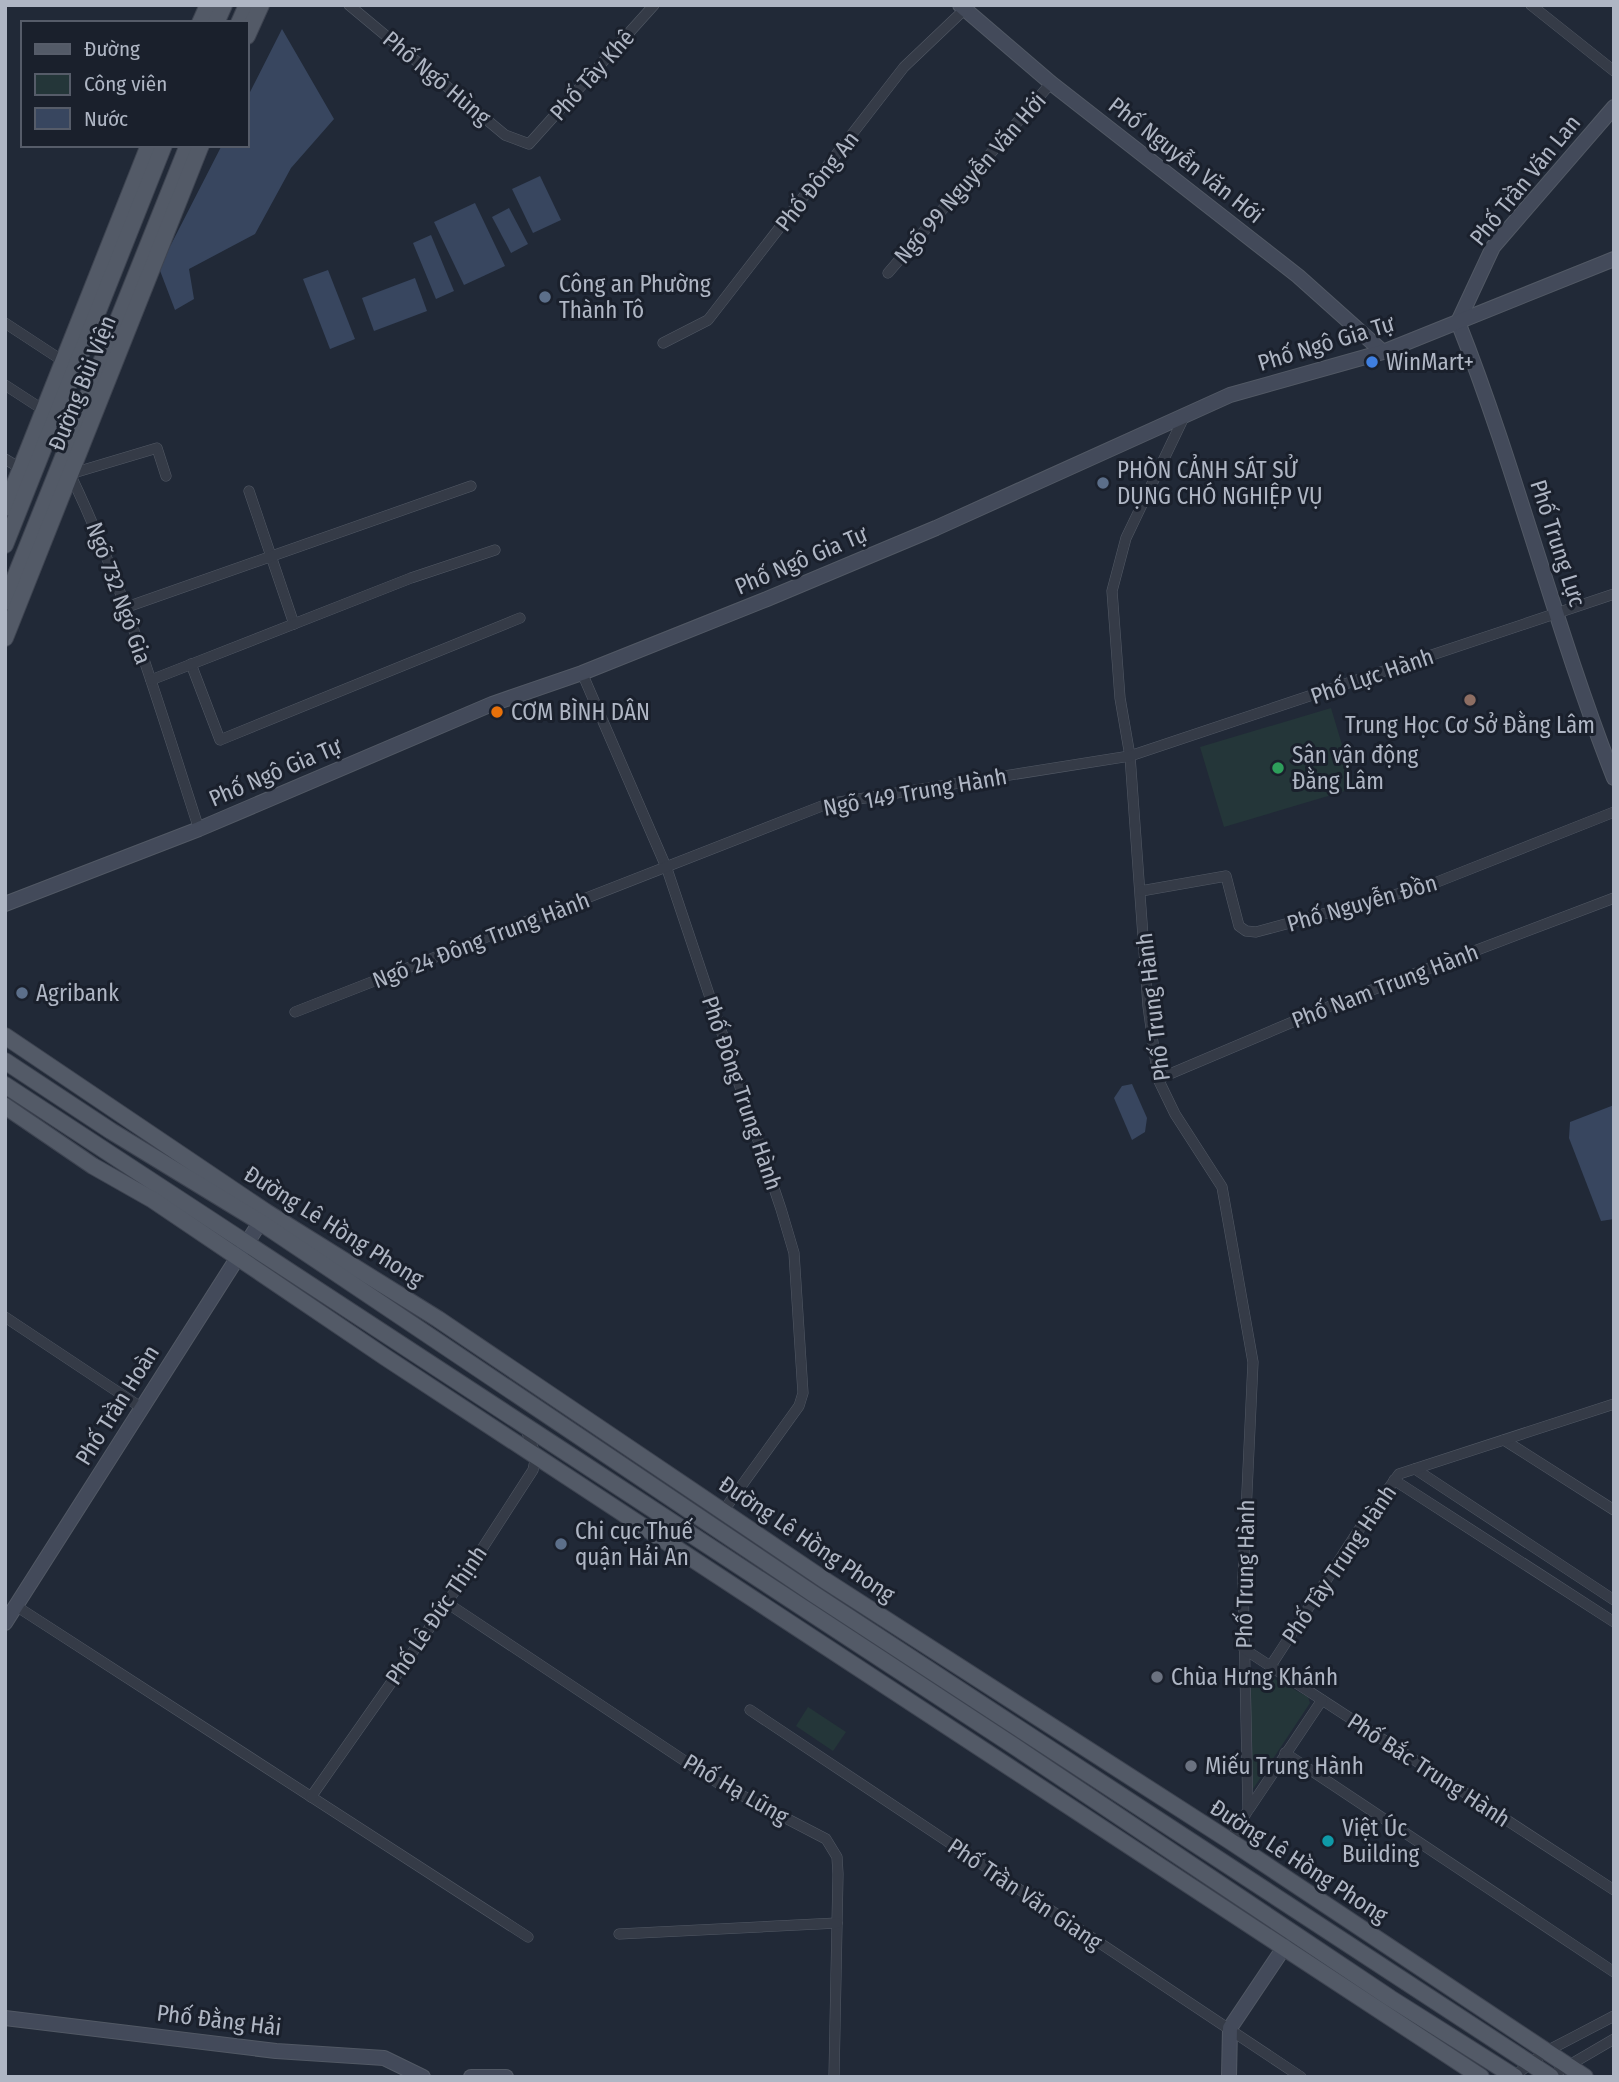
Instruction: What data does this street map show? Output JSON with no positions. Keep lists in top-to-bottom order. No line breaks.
{"streets":{"main road":["Đường Bùi Viện","Đường Lê Hồng Phong"],"street":["Phố Tây Khê","Phố Ngô Hùng","Phố Nguyễn Văn Hới","Ngõ 99 Nguyễn Văn Hới","Phố Trần Văn Lan","Phố Đông An","Phố Ngô Gia Tự","Phố Trung Lực","Ngõ 732 Ngô Gia","Phố Lực Hành","Ngõ 149 Trung Hành","Phố Nguyễn Đồn","Ngõ 24 Đông Trung Hành","Phố Nam Trung Hành","Phố Trung Hành","Phố Đông Trung Hành","Phố Trần Hoàn","Phố Tây Trung Hành","Phố Lê Đức Thịnh","Phố Bắc Trung Hành","Phố Hạ Lũng","Phố Trần Văn Giang","Phố Đằng Hải"]},"crossings":[["Phố Tây Khê","Phố Ngô Hùng"],["Phố Nguyễn Văn Hới","Ngõ 99 Nguyễn Văn Hới"],["Phố Nguyễn Văn Hới","Phố Đông An"],["Phố Nguyễn Văn Hới","Phố Ngô Gia Tự"],["Phố Trần Văn Lan","Phố Ngô Gia Tự"],["Phố Trần Văn Lan","Phố Trung Lực"],["Phố Ngô Gia Tự","Phố Trung Lực"],["Phố Ngô Gia Tự","Ngõ 732 Ngô Gia"],["Phố Ngô Gia Tự","Phố Trung Hành"],["Phố Ngô Gia Tự","Phố Đông Trung Hành"],["Đường Bùi Viện","Ngõ 732 Ngô Gia"],["Phố Trung Lực","Phố Lực Hành"],["Phố Lực Hành","Ngõ 149 Trung Hành"],["Phố Lực Hành","Phố Trung Hành"],["Ngõ 149 Trung Hành","Ngõ 24 Đông Trung Hành"],["Ngõ 149 Trung Hành","Phố Trung Hành"],["Ngõ 149 Trung Hành","Phố Đông Trung Hành"],["Phố Nguyễn Đồn","Phố Trung Hành"],["Ngõ 24 Đông Trung Hành","Phố Đông Trung Hành"],["Phố Nam Trung Hành","Phố Trung Hành"],["Phố Trung Hành","Phố Bắc Trung Hành"],["Phố Đông Trung Hành","Đường Lê Hồng Phong"],["Đường Lê Hồng Phong","Phố Trần Hoàn"],["Phố Tây Trung Hành","Phố Bắc Trung Hành"],["Phố Lê Đức Thịnh","Phố Hạ Lũng"]],"places":["Công an Phường Thành Tô","WinMart+","PHÒN CẢNH SÁT SỬ DỤNG CHÓ NGHIỆP VỤ","Trung Học Cơ Sở Đằng Lâm","CƠM BÌNH DÂN","Sân vận động Đằng Lâm","Agribank","Chi cục Thuế quận Hải An","Chùa Hưng Khánh","Miếu Trung Hành","Việt Úc Building"],"legend":["Đường","Công viên","Nước"]}
